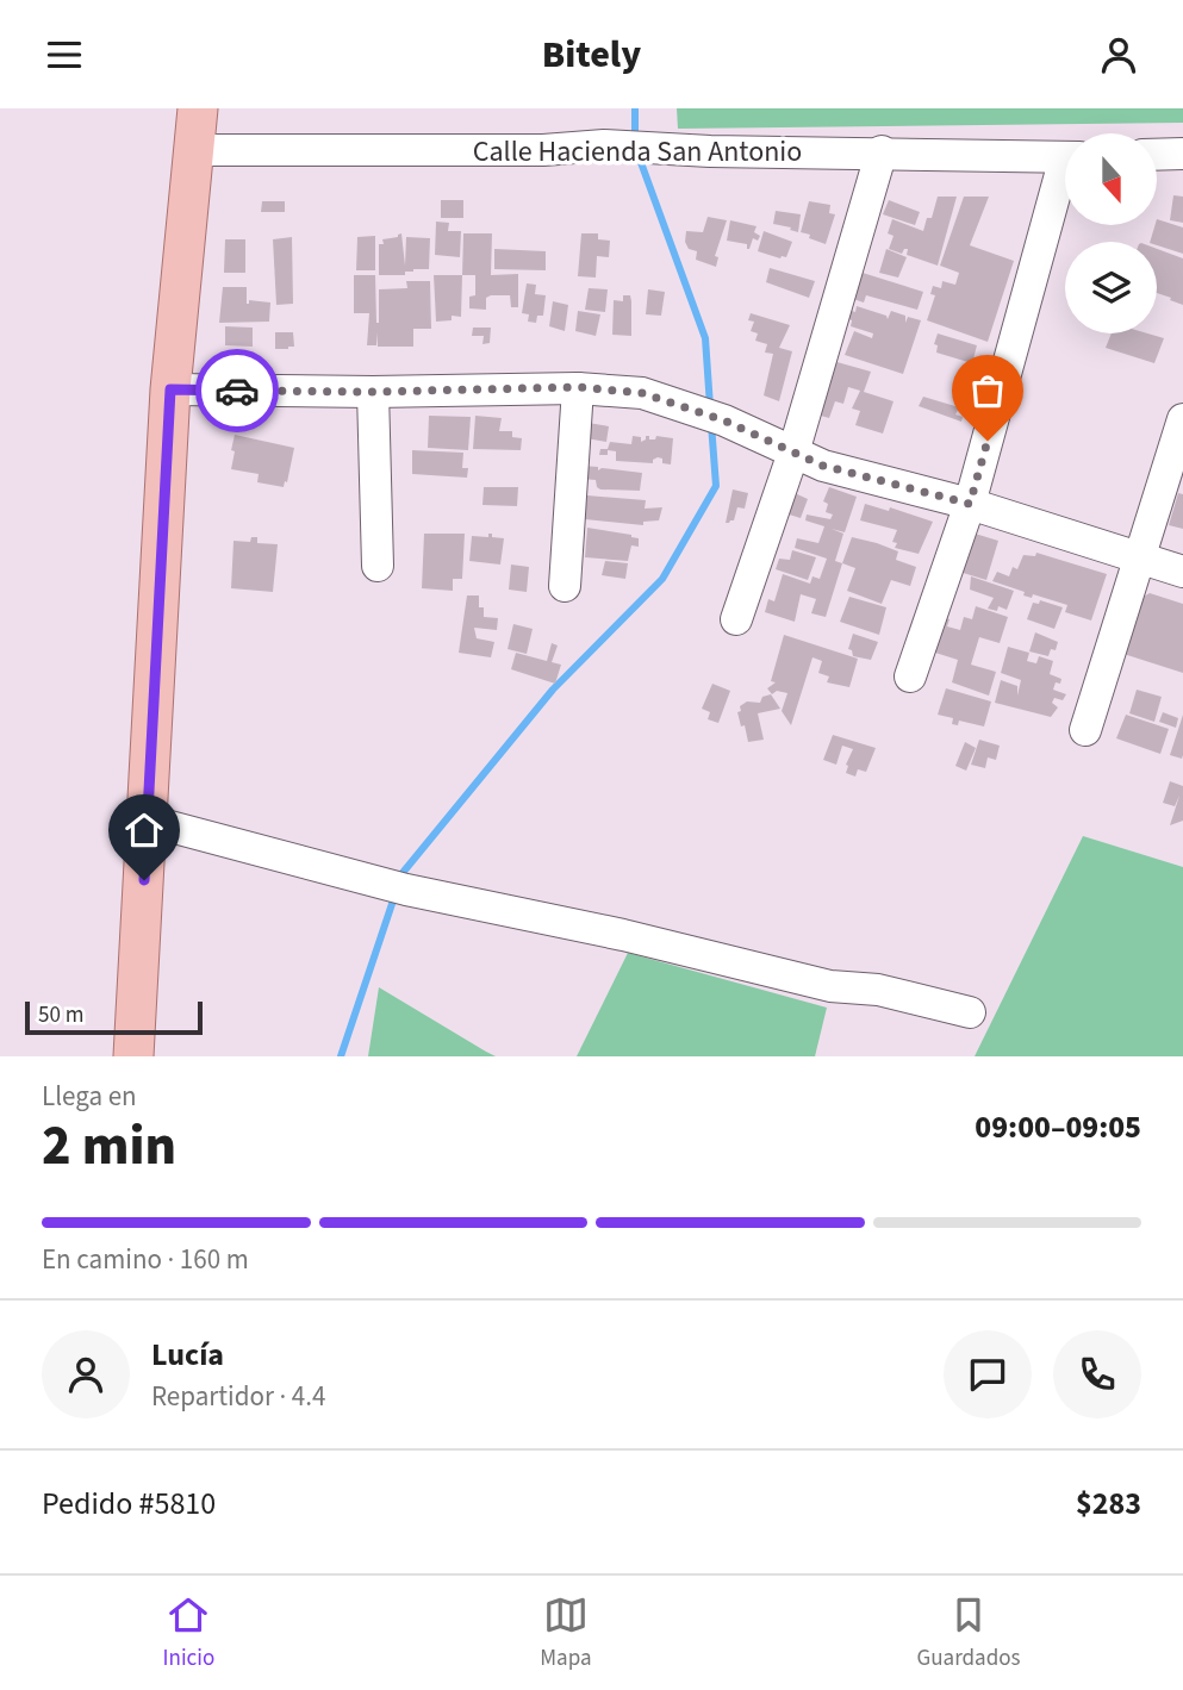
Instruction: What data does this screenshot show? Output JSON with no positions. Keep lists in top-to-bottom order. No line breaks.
{"streets":{"street":["Calle Hacienda San Antonio"]},"scale_bar":"50 m","north":"bottom","page":{"header":"Bitely","scale":"50 m","heading":["2 min","Llega en","09:00–09:05"],"panel":["Lucía","Repartidor · 4.4","Pedido #5810","$283"],"bar":"En camino · 160 m","tabs":["Inicio","Mapa","Guardados"]}}
